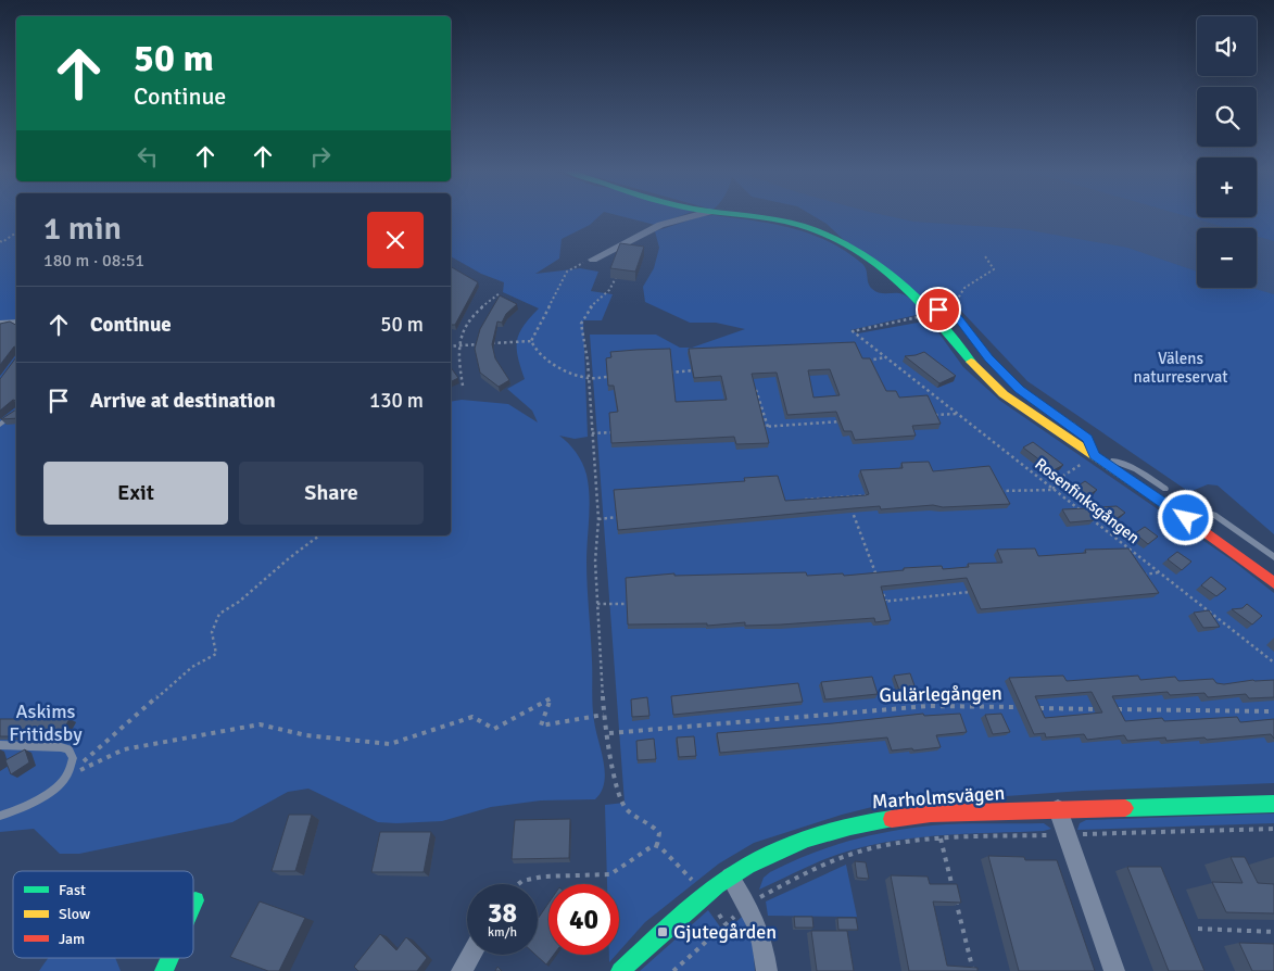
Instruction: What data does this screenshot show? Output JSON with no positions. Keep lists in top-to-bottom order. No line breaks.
{"streets":{"street":["Marholmsvägen"],"path":["Rosenfinksgången","Gulärlegången"]},"parks":["Välens naturreservat","Askims Fritidsby"],"places":{"transit":["Gjutegården"]},"legend":["Fast","Slow","Jam"],"page":{"map_buttons":["+","−"],"turn":["50 m","Continue"],"heading":["1 min","180 m · 08:51"],"list":[{"name":"Continue","value":"50 m"},{"name":"Arrive at destination","value":"130 m"}],"buttons":["Exit","Share"],"speed":"38 km/h","limit":"40"}}
